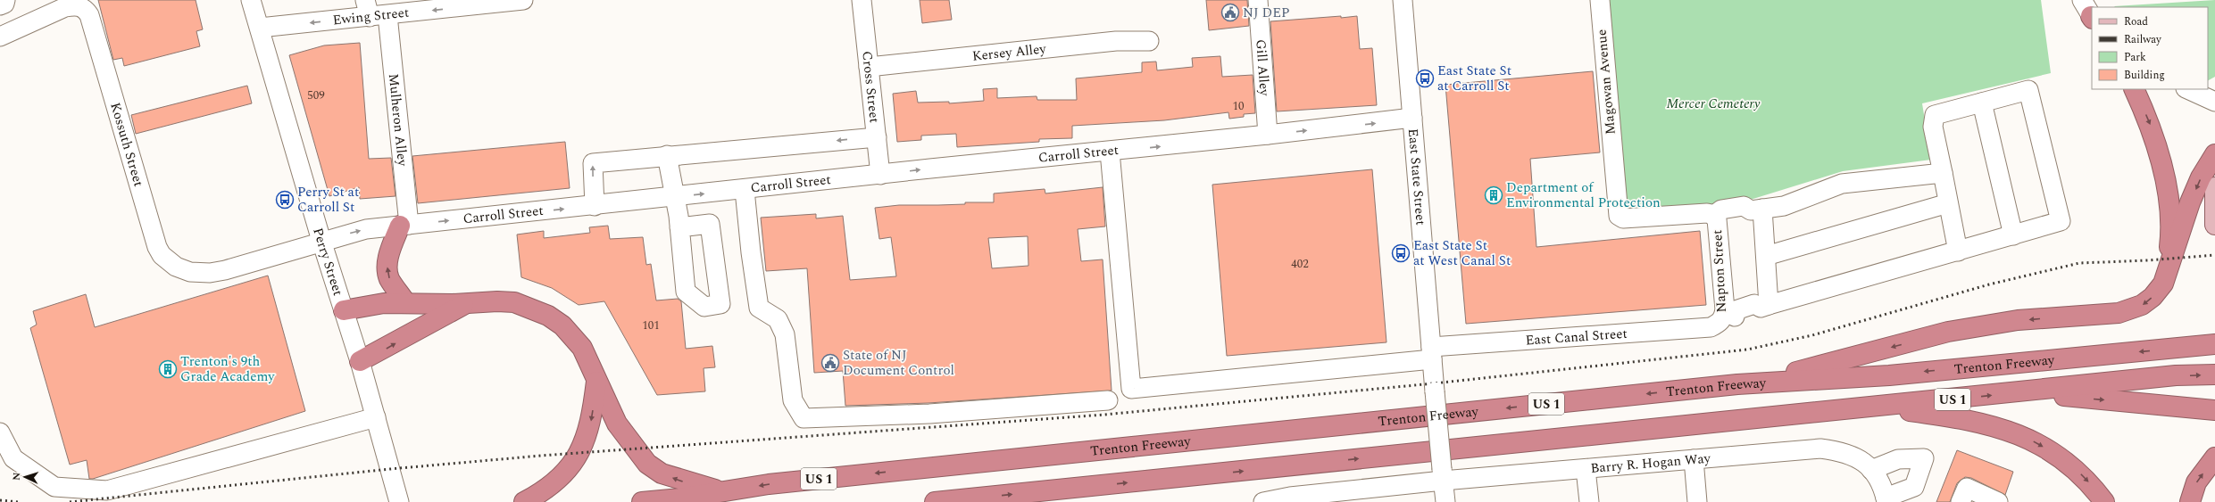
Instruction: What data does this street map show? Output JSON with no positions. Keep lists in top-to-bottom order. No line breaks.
{"streets":{"highway":["Trenton Freeway","US 1"],"street":["Ewing Street","Kersey Alley","Gill Alley","Magowan Avenue","Cross Street","Mulheron Alley","Kossuth Street","Carroll Street","East State Street","Perry Street","Napton Street","East Canal Street","Barry R. Hogan Way"]},"crossings":[["Ewing Street","Mulheron Alley"],["Ewing Street","Perry Street"],["Kersey Alley","Cross Street"],["Gill Alley","Carroll Street"],["Magowan Avenue","Napton Street"],["Cross Street","Carroll Street"],["Mulheron Alley","Carroll Street"],["Kossuth Street","Carroll Street"],["Carroll Street","East State Street"],["Carroll Street","Perry Street"],["Carroll Street","East Canal Street"],["East State Street","East Canal Street"],["East State Street","Barry R. Hogan Way"],["Napton Street","East Canal Street"]],"one_way":["Ewing Street","Carroll Street"],"parks":["Mercer Cemetery"],"places":{"public building":["NJ DEP","State of NJ Document Control"],"bus stop":["East State St at Carroll St","Perry St at Carroll St","East State St at West Canal St"],"building":["Department of Environmental Protection","Trenton's 9th Grade Academy"]},"house_numbers":["509","10","402","101"],"legend":["Road","Railway","Park","Building"],"north":"left"}
